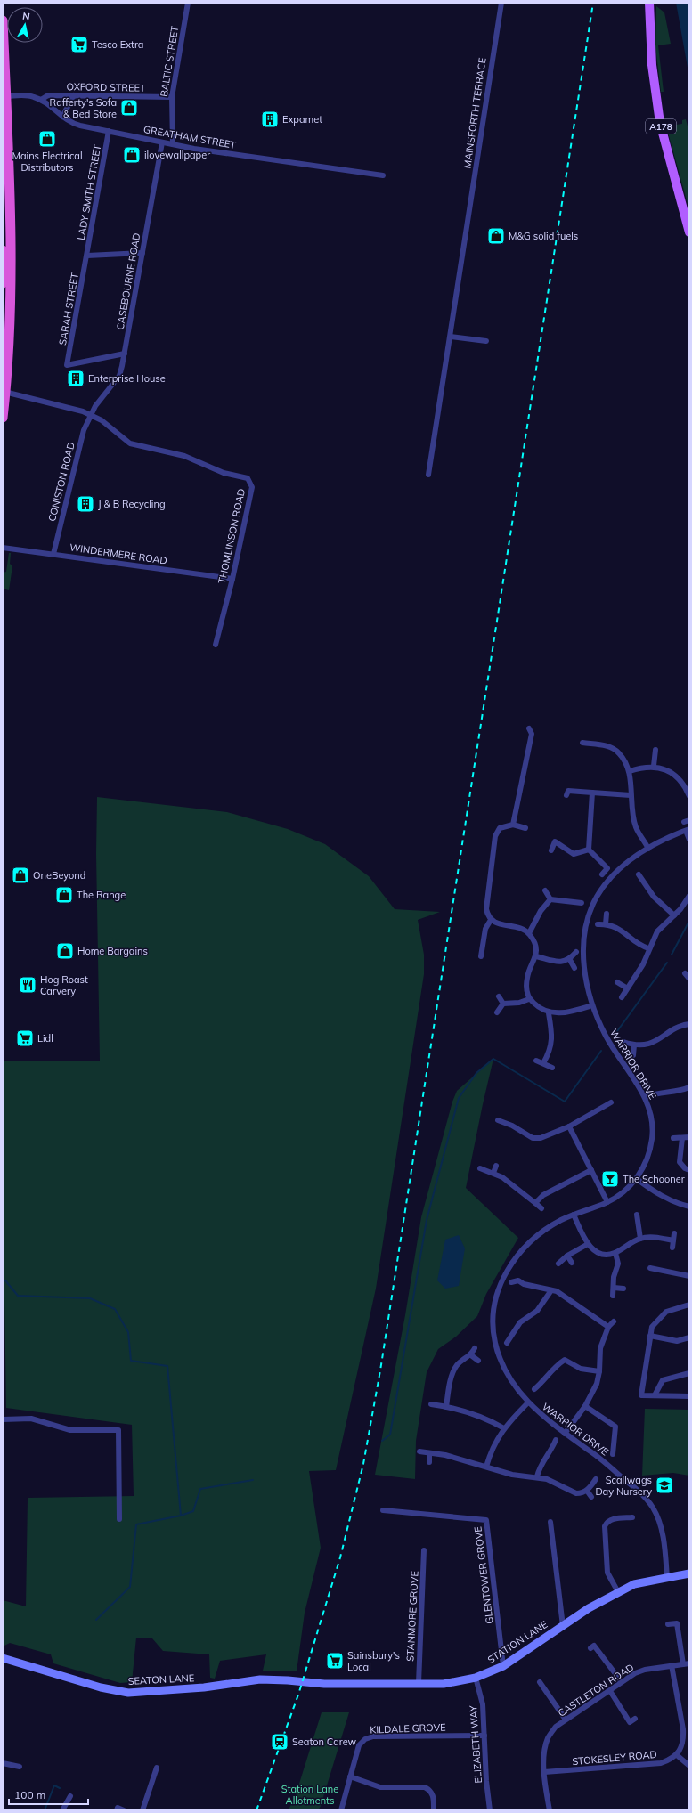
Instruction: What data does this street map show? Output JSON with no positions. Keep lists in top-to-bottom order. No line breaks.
{"streets":{"main road":["A178","STATION LANE","SEATON LANE"],"street":["BALTIC STREET","OXFORD STREET","MAINSFORTH TERRACE","GREATHAM STREET","LADY SMITH STREET","CASEBOURNE ROAD","SARAH STREET","CONISTON ROAD","THOMLINSON ROAD","WINDERMERE ROAD","WARRIOR DRIVE","GLENTOWER GROVE","STANMORE GROVE","CASTLETON ROAD","KILDALE GROVE","ELIZABETH WAY","STOKESLEY ROAD"]},"crossings":[["BALTIC STREET","OXFORD STREET"],["BALTIC STREET","GREATHAM STREET"],["OXFORD STREET","GREATHAM STREET"],["GREATHAM STREET","LADY SMITH STREET"],["GREATHAM STREET","CASEBOURNE ROAD"],["LADY SMITH STREET","SARAH STREET"],["CASEBOURNE ROAD","SARAH STREET"],["CASEBOURNE ROAD","CONISTON ROAD"],["CASEBOURNE ROAD","THOMLINSON ROAD"],["CONISTON ROAD","THOMLINSON ROAD"],["CONISTON ROAD","WINDERMERE ROAD"],["THOMLINSON ROAD","WINDERMERE ROAD"],["WARRIOR DRIVE","STATION LANE"],["GLENTOWER GROVE","STATION LANE"],["STANMORE GROVE","STATION LANE"],["STATION LANE","SEATON LANE"],["STATION LANE","ELIZABETH WAY"],["CASTLETON ROAD","STOKESLEY ROAD"],["KILDALE GROVE","ELIZABETH WAY"]],"parks":["Station Lane Allotments"],"places":{"supermarket":["Tesco Extra","Lidl","Sainsbury's Local"],"shop":["Rafferty's Sofa & Bed Store","Mains Electrical Distributors","ilovewallpaper","M&G solid fuels","OneBeyond","The Range","Home Bargains"],"building":["Expamet","Enterprise House","J & B Recycling"],"restaurant":["Hog Roast Carvery"],"bar":["The Schooner"],"school or university":["Scallwags Day Nursery"],"station":["Seaton Carew"]},"scale_bar":"100 m","north":"top"}
